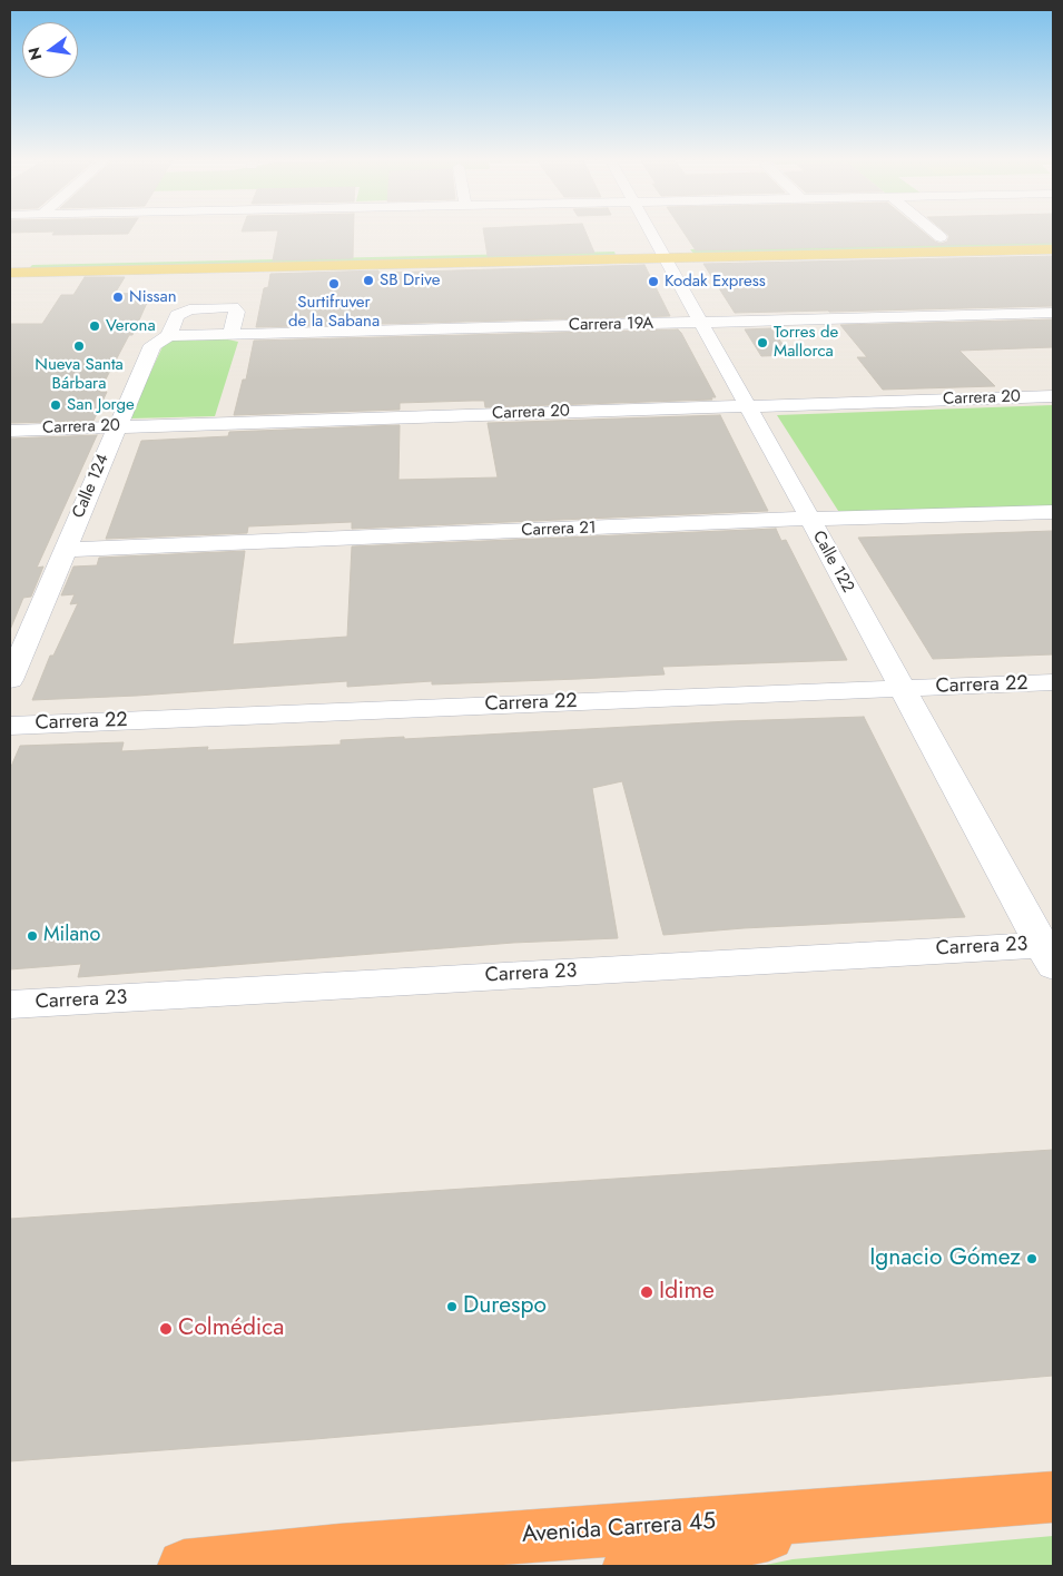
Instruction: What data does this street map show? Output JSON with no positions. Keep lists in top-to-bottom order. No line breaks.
{"streets":{"highway":["Avenida Carrera 45"],"street":["Carrera 19A","Carrera 20","Calle 124","Carrera 21","Calle 122","Carrera 22","Carrera 23"]},"crossings":[["Carrera 19A","Calle 124"],["Carrera 19A","Calle 122"],["Carrera 20","Calle 124"],["Carrera 20","Calle 122"],["Calle 124","Carrera 21"],["Carrera 21","Calle 122"],["Calle 122","Carrera 22"],["Calle 122","Carrera 23"]],"places":["SB Drive","Kodak Express","Surtifruver de la Sabana","Nissan","Verona","Torres de Mallorca","Nueva Santa Bárbara","San Jorge","Milano","Ignacio Gómez","Idime","Durespo","Colmédica"],"north":"left"}
